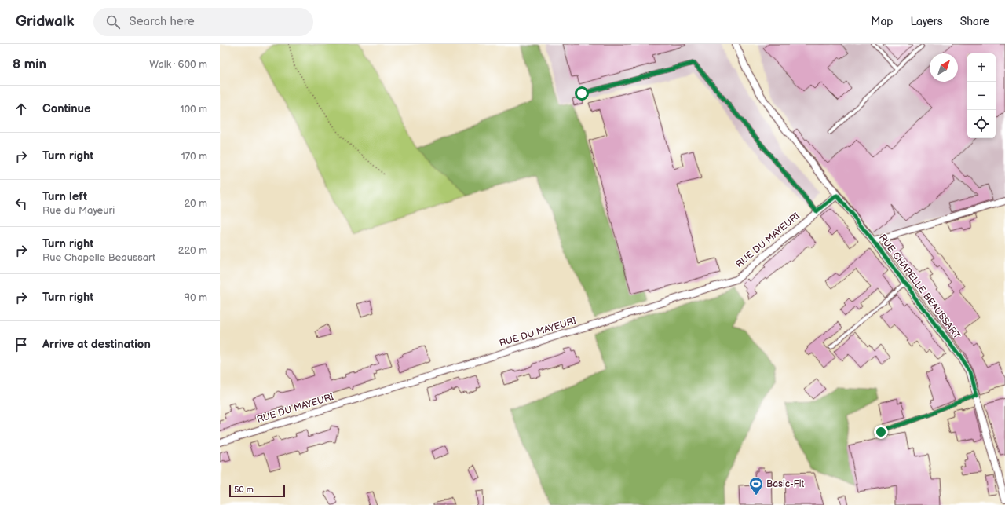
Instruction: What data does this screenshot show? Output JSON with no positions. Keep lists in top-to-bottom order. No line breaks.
{"streets":{"street":["RUE DU MAYEURI","RUE CHAPELLE BEAUSSART"]},"crossings":[["RUE DU MAYEURI","RUE CHAPELLE BEAUSSART"]],"places":{"sports":["Basic-Fit"]},"scale_bar":"50 m","north":"top right","page":{"header":"Gridwalk","search":"Search here","nav":["Map","Layers","Share"],"heading":["8 min","Walk · 600 m"],"map_buttons":["+","−"],"list":[["Continue","100 m"],["Turn right","170 m"],["Turn left","Rue du Mayeuri","20 m"],["Turn right","Rue Chapelle Beaussart","220 m"],["Turn right","90 m"],"Arrive at destination"],"scale":"50 m"}}
